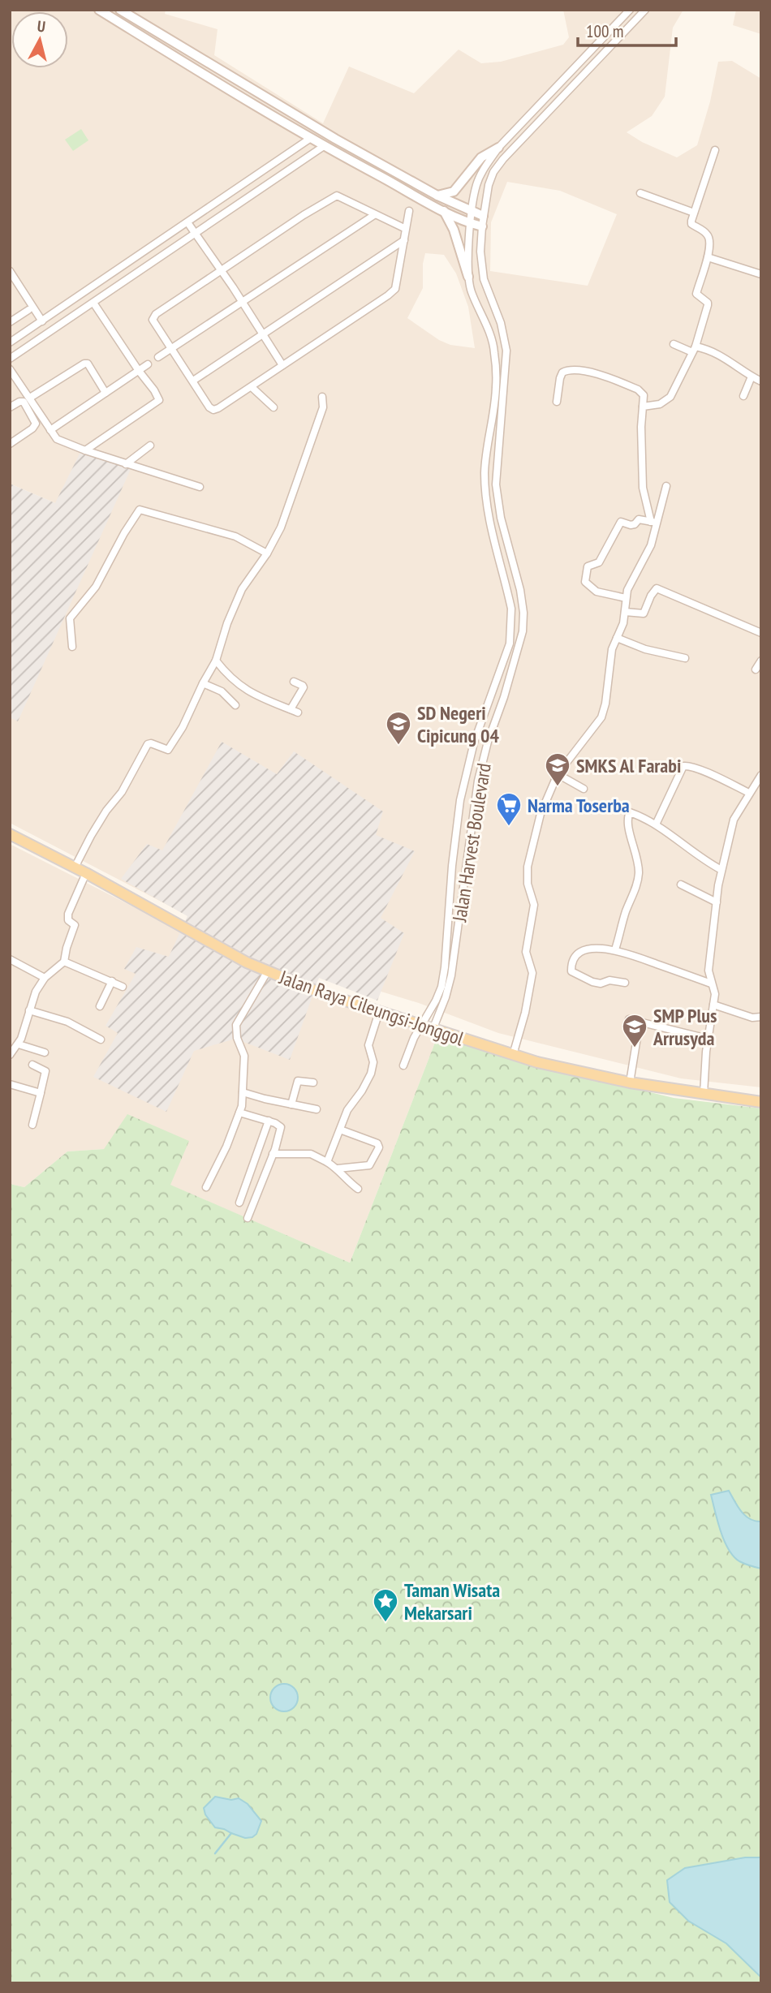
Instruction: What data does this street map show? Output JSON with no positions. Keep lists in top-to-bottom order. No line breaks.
{"streets":{"main road":["Jalan Raya Cileungsi-Jonggol"],"street":["Jalan Harvest Boulevard"]},"crossings":[["Jalan Harvest Boulevard","Jalan Raya Cileungsi-Jonggol"]],"places":{"school or university":["SD Negeri Cipicung 04","SMKS Al Farabi","SMP Plus Arrusyda"],"supermarket":["Narma Toserba"],"place":["Taman Wisata Mekarsari"]},"scale_bar":"100 m","north":"top"}
